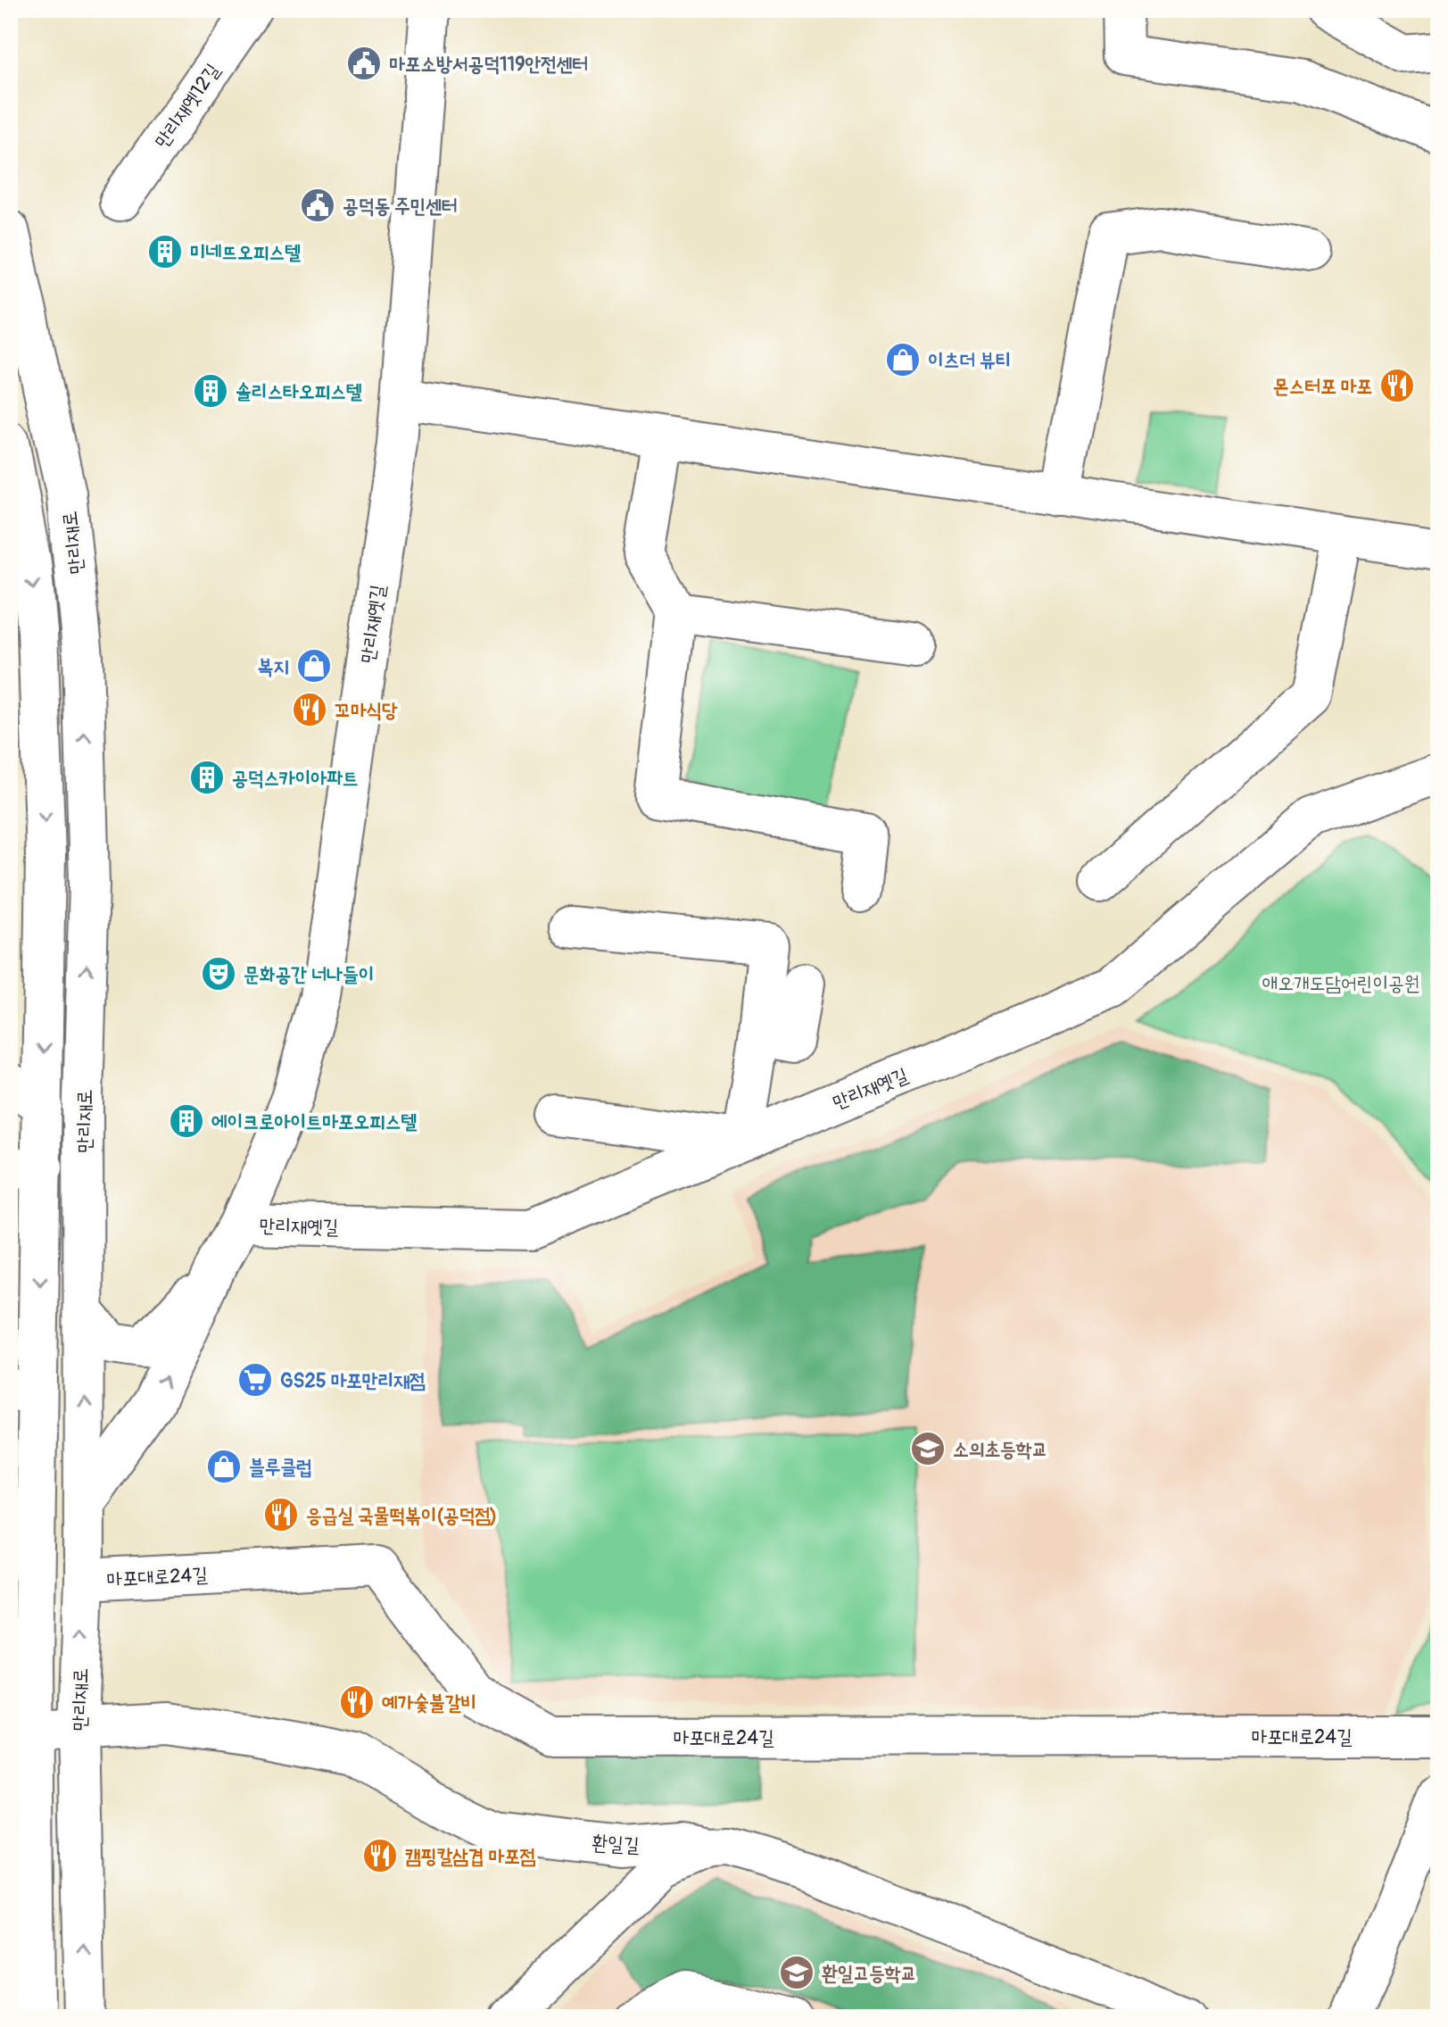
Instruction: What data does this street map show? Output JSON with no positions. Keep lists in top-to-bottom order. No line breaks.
{"streets":{"street":["만리재옛12길","만리재로","만리재옛길","마포대로24길","환일길"]},"crossings":[["만리재로","만리재옛길"],["만리재로","마포대로24길"],["만리재로","환일길"]],"parks":["애오개도담어린이공원"],"places":{"public building":["마포소방서공덕119안전센터","공덕동 주민센터"],"building":["미네뜨오피스텔","솔리스타오피스텔","공덕스카이아파트","에이크로아이트마포오피스텔"],"shop":["이츠더 뷰티","복지","블루클럽"],"restaurant":["몬스터포 마포","꼬마식당","응급실 국물떡볶이(공덕점)","예가숯불갈비","캠핑칼삼겹 마포점"],"theatre":["문화공간 너나들이"],"supermarket":["GS25 마포만리재점"],"school or university":["소의초등학교","환일고등학교"]}}
